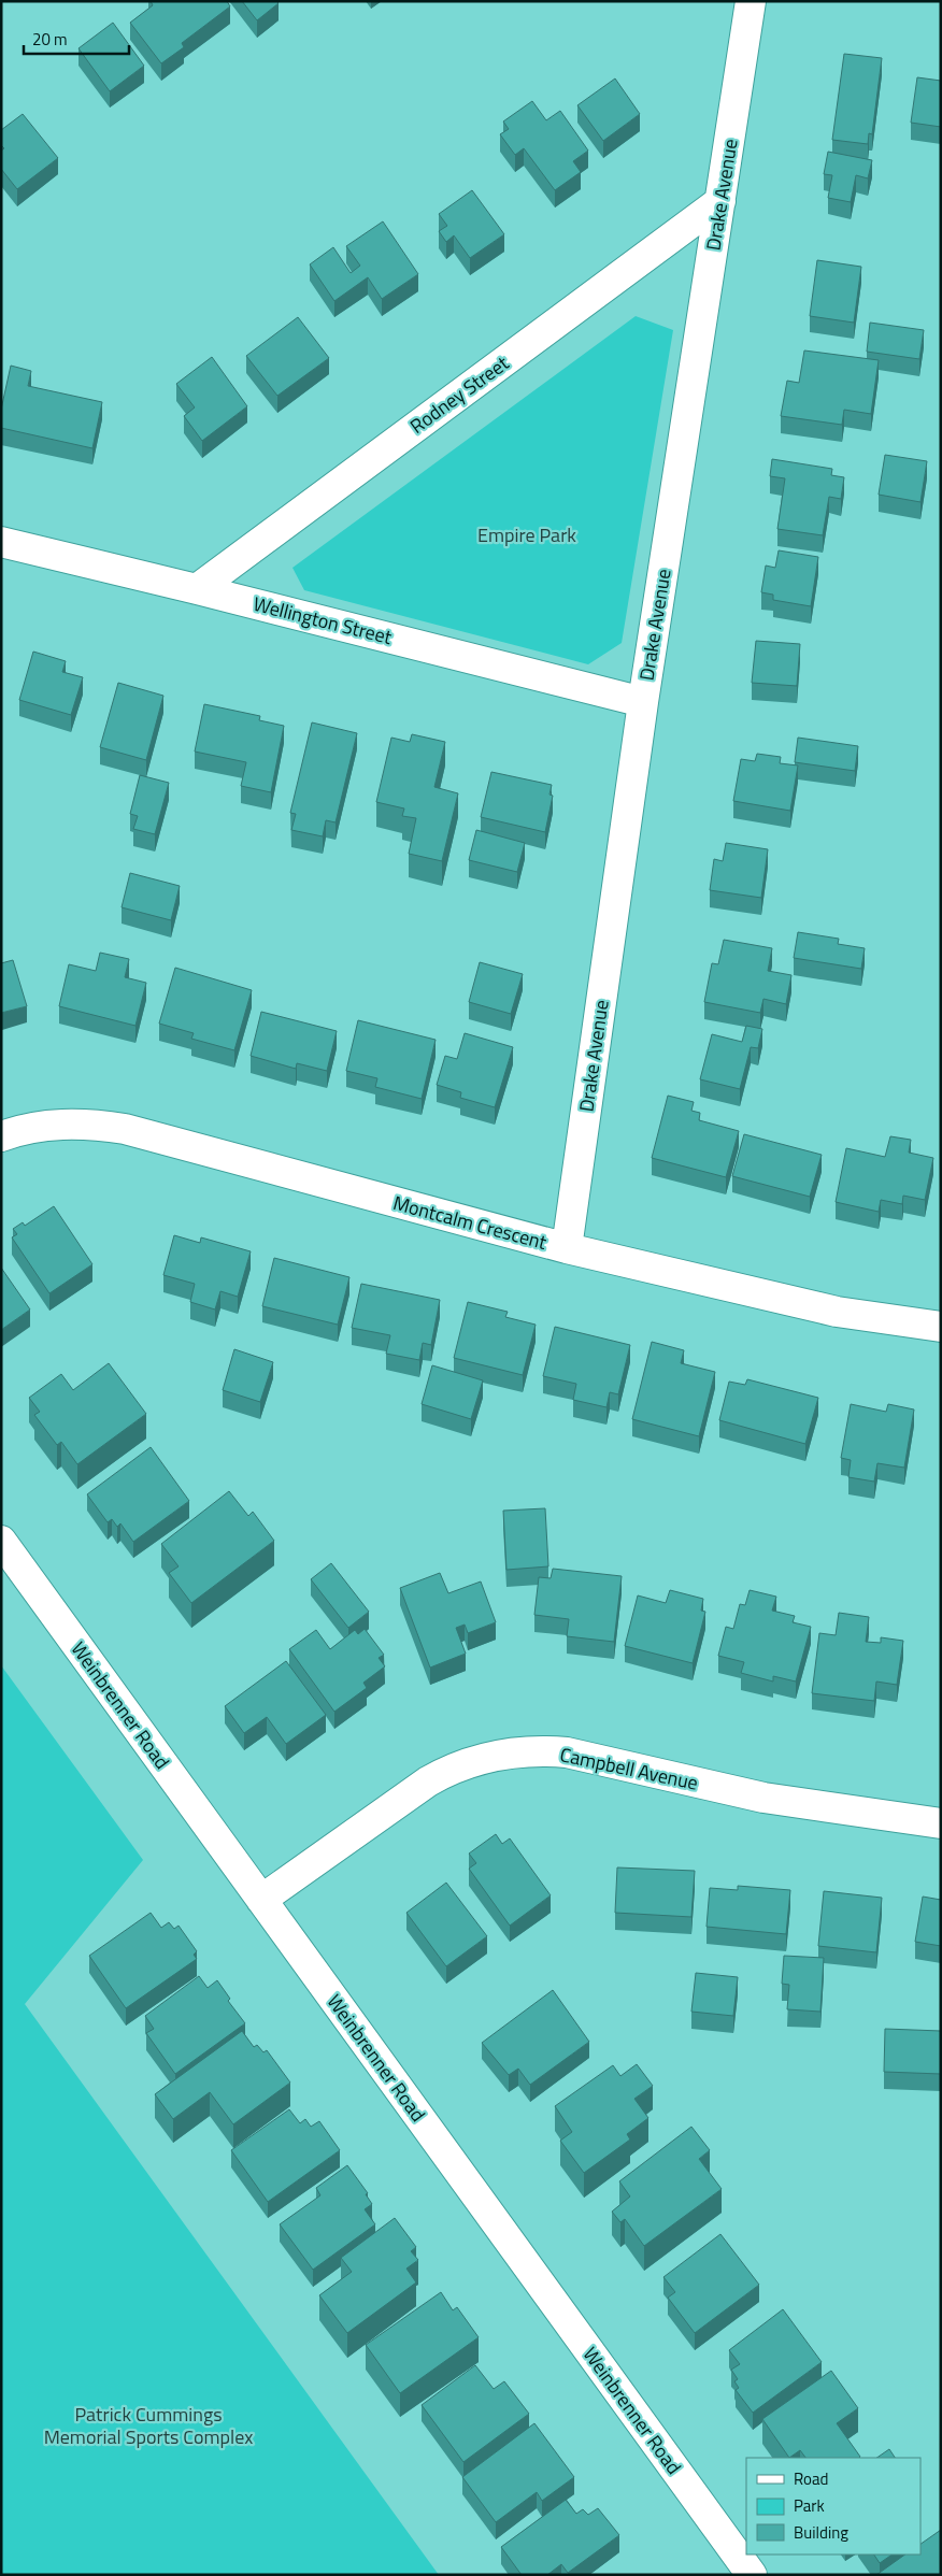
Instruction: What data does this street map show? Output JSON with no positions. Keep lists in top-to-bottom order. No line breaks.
{"streets":{"street":["Drake Avenue","Rodney Street","Wellington Street","Montcalm Crescent","Weinbrenner Road","Campbell Avenue"]},"crossings":[["Drake Avenue","Rodney Street"],["Drake Avenue","Wellington Street"],["Drake Avenue","Montcalm Crescent"],["Rodney Street","Wellington Street"],["Weinbrenner Road","Campbell Avenue"]],"parks":["Empire Park","Patrick Cummings Memorial Sports Complex"],"legend":["Road","Park","Building"],"scale_bar":"20 m"}
